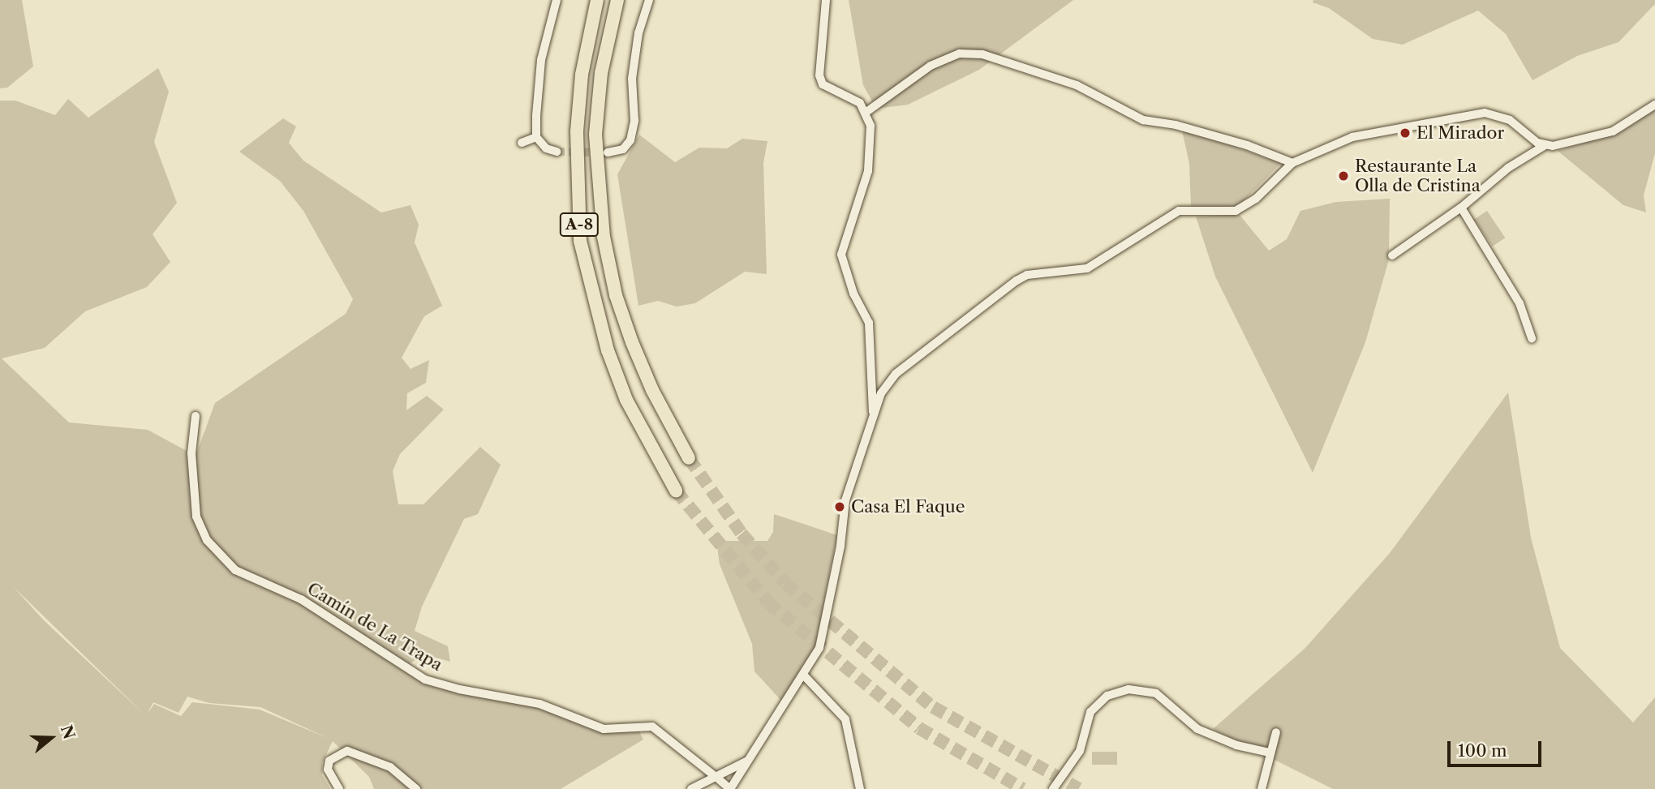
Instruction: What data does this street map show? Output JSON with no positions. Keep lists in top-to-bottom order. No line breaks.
{"streets":{"highway":["A-8"],"street":["Camín de La Trapa"]},"places":["El Mirador","Restaurante La Olla de Cristina","Casa El Faque"],"scale_bar":"100 m","north":"right"}
